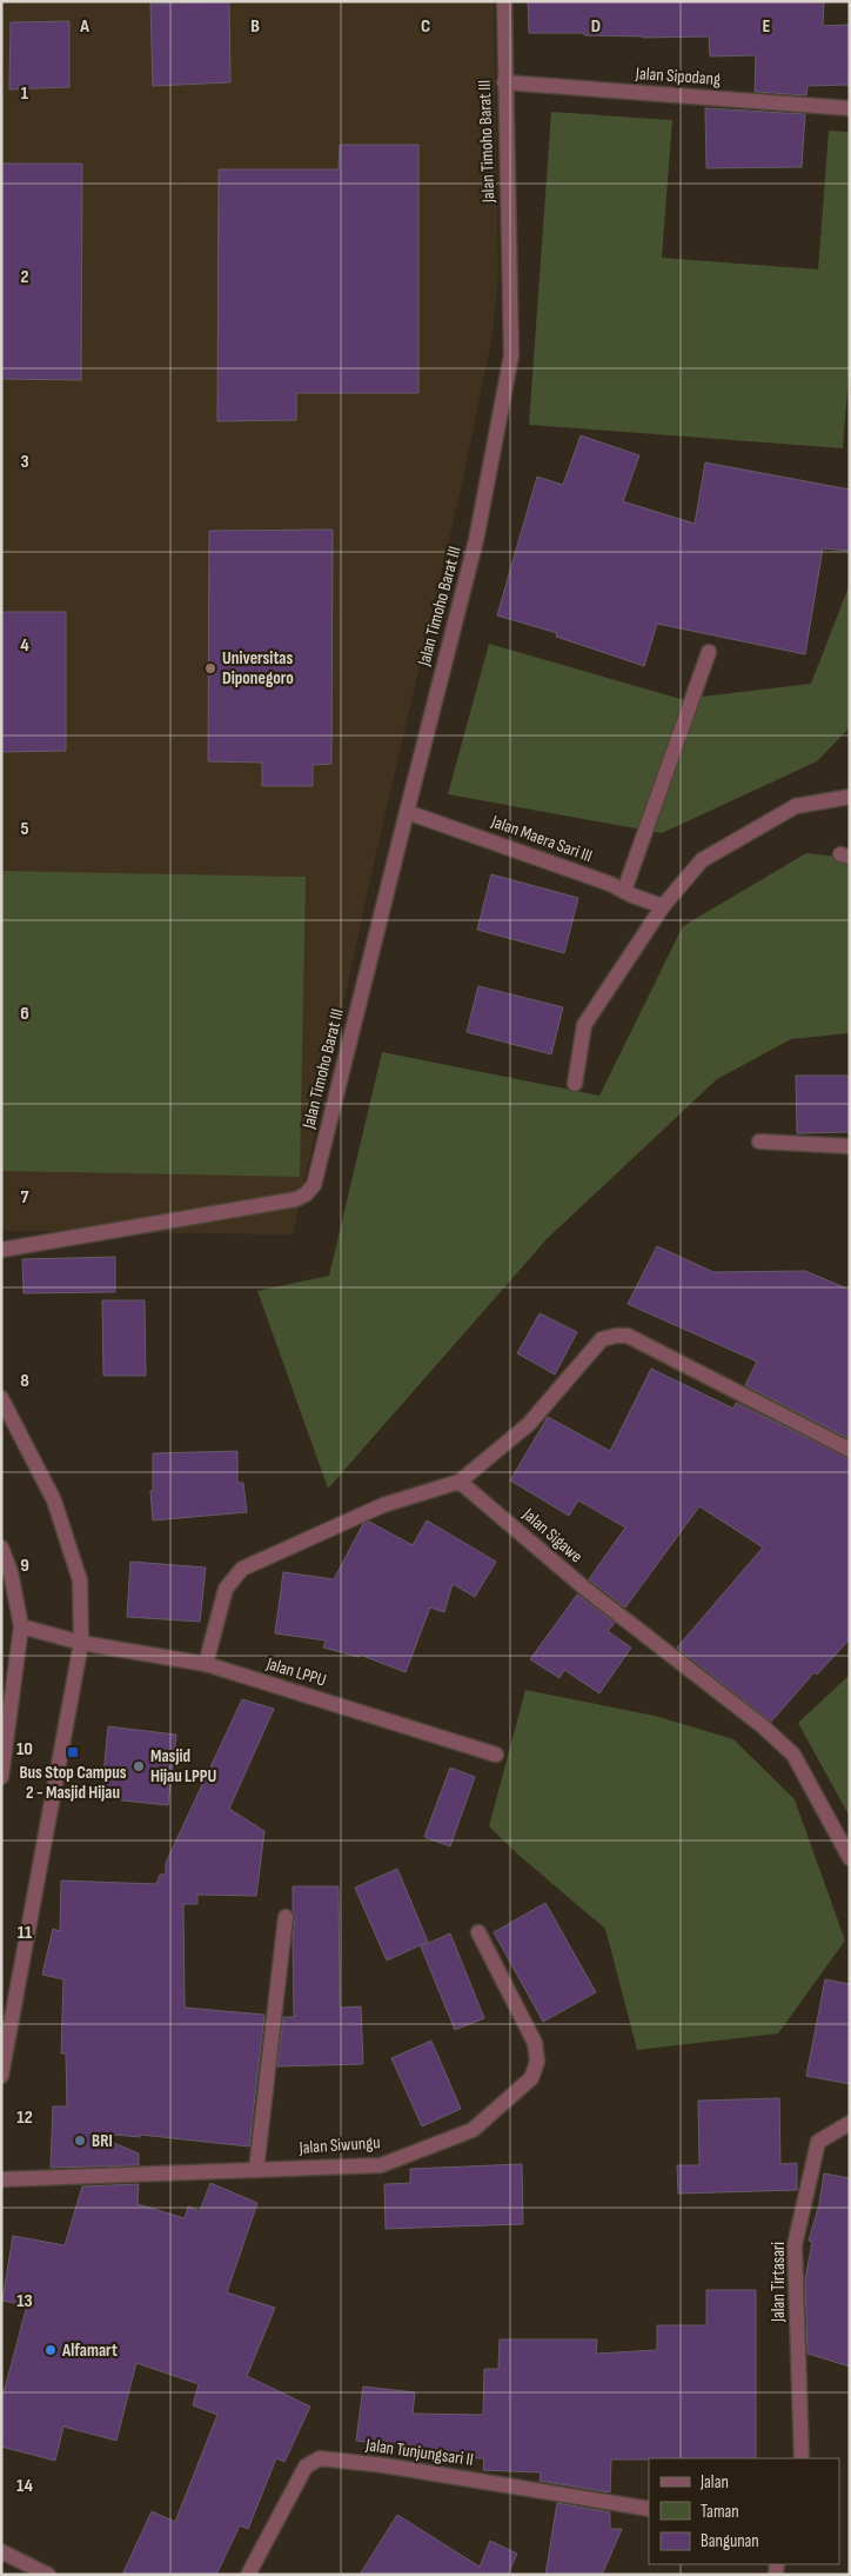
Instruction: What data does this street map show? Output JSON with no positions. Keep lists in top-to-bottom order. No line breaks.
{"streets":{"street":["Jalan Sipodang","Jalan Timoho Barat III","Jalan Maera Sari III","Jalan Sigawe","Jalan LPPU","Jalan Siwungu","Jalan Tirtasari","Jalan Tunjungsari II"]},"crossings":[["Jalan Sipodang","Jalan Timoho Barat III"],["Jalan Timoho Barat III","Jalan Maera Sari III"]],"places":{"other":["Universitas Diponegoro","Masjid Hijau LPPU","BRI","Alfamart"],"transit":["Bus Stop Campus 2 - Masjid Hijau"]},"legend":["Jalan","Taman","Bangunan"],"grid":{"columns":["A","B","C","D","E"],"rows":["1","2","3","4","5","6","7","8","9","10","11","12","13","14"]}}
